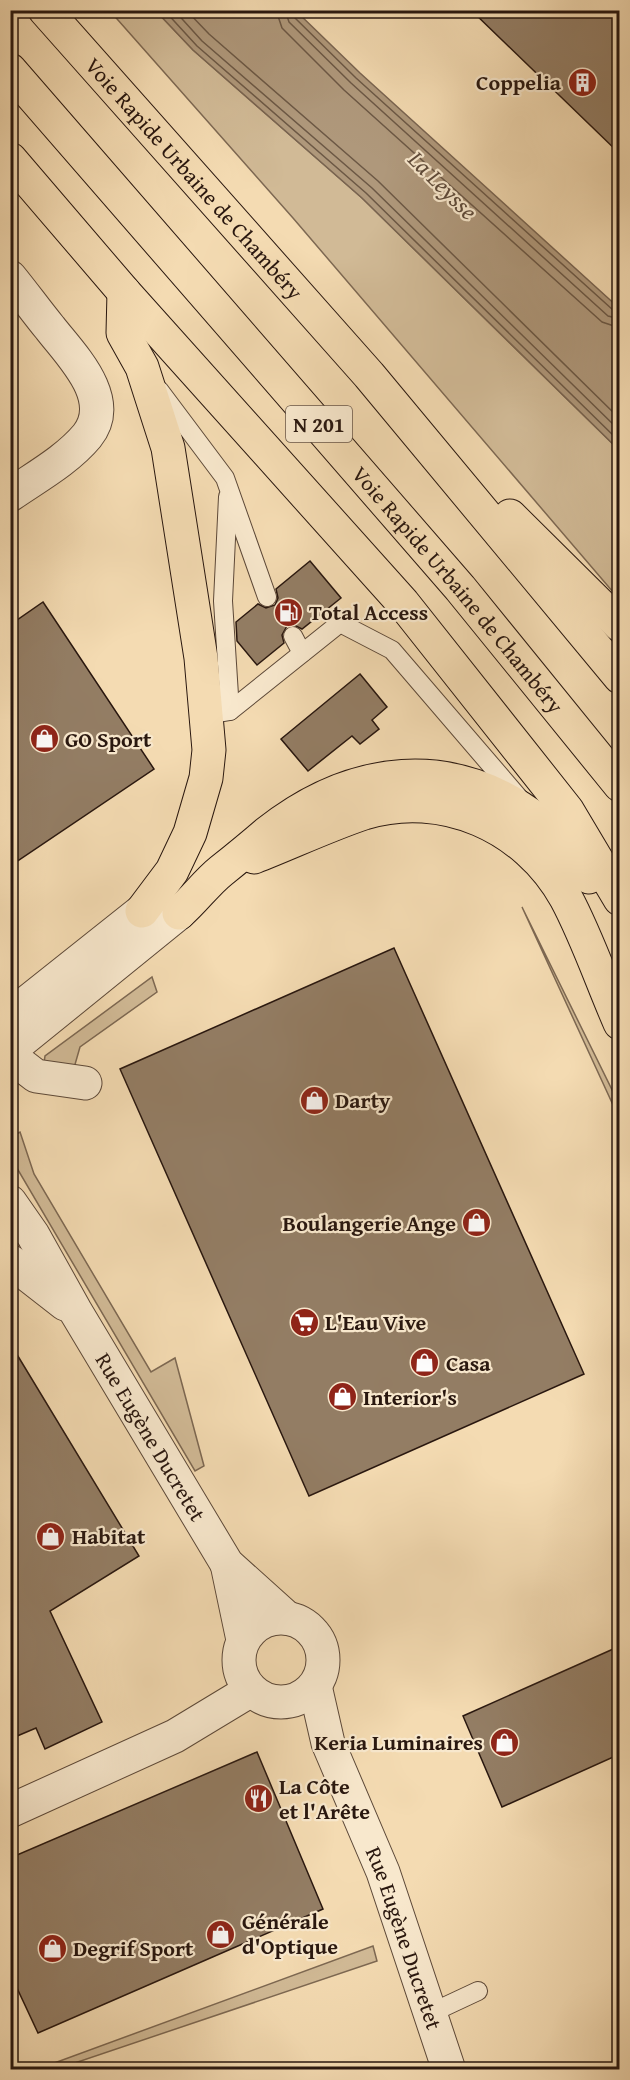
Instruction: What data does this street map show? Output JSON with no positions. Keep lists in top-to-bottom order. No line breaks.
{"streets":{"highway":["Voie Rapide Urbaine de Chambéry","N 201"],"street":["Rue Eugène Ducretet"]},"water":["La Leysse"],"places":{"building":["Coppelia"],"fuel station":["Total Access"],"shop":["GO Sport","Darty","Boulangerie Ange","Casa","Interior's","Habitat","Keria Luminaires","Générale d'Optique","Degrif Sport"],"supermarket":["L'Eau Vive"],"restaurant":["La Côte et l'Arête"]}}
